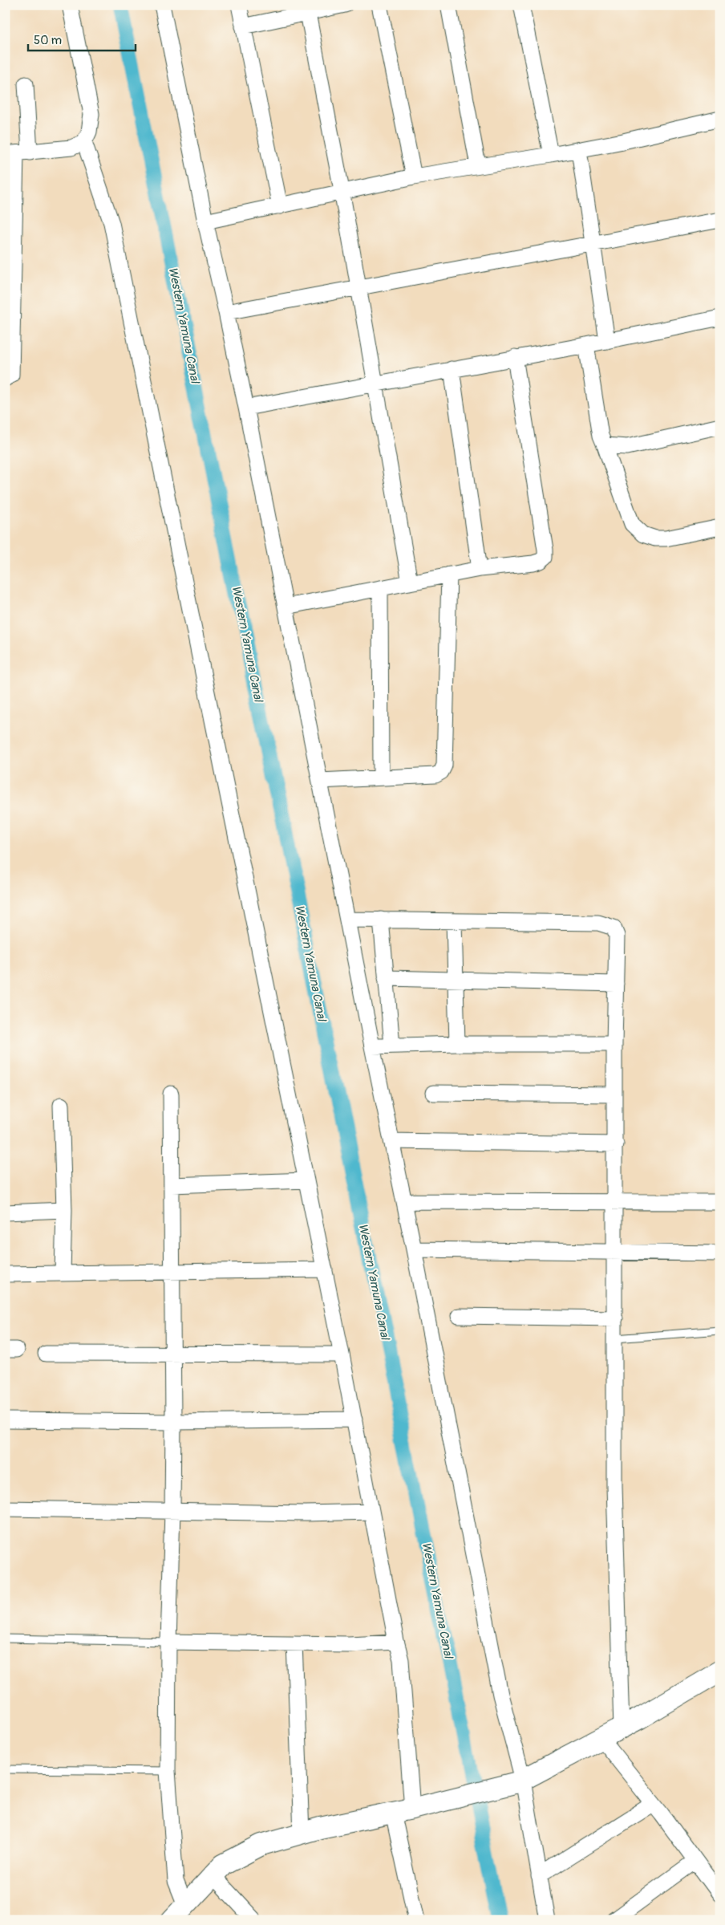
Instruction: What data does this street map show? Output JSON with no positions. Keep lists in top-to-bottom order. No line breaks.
{"water":["Western Yamuna Canal"],"scale_bar":"50 m"}
